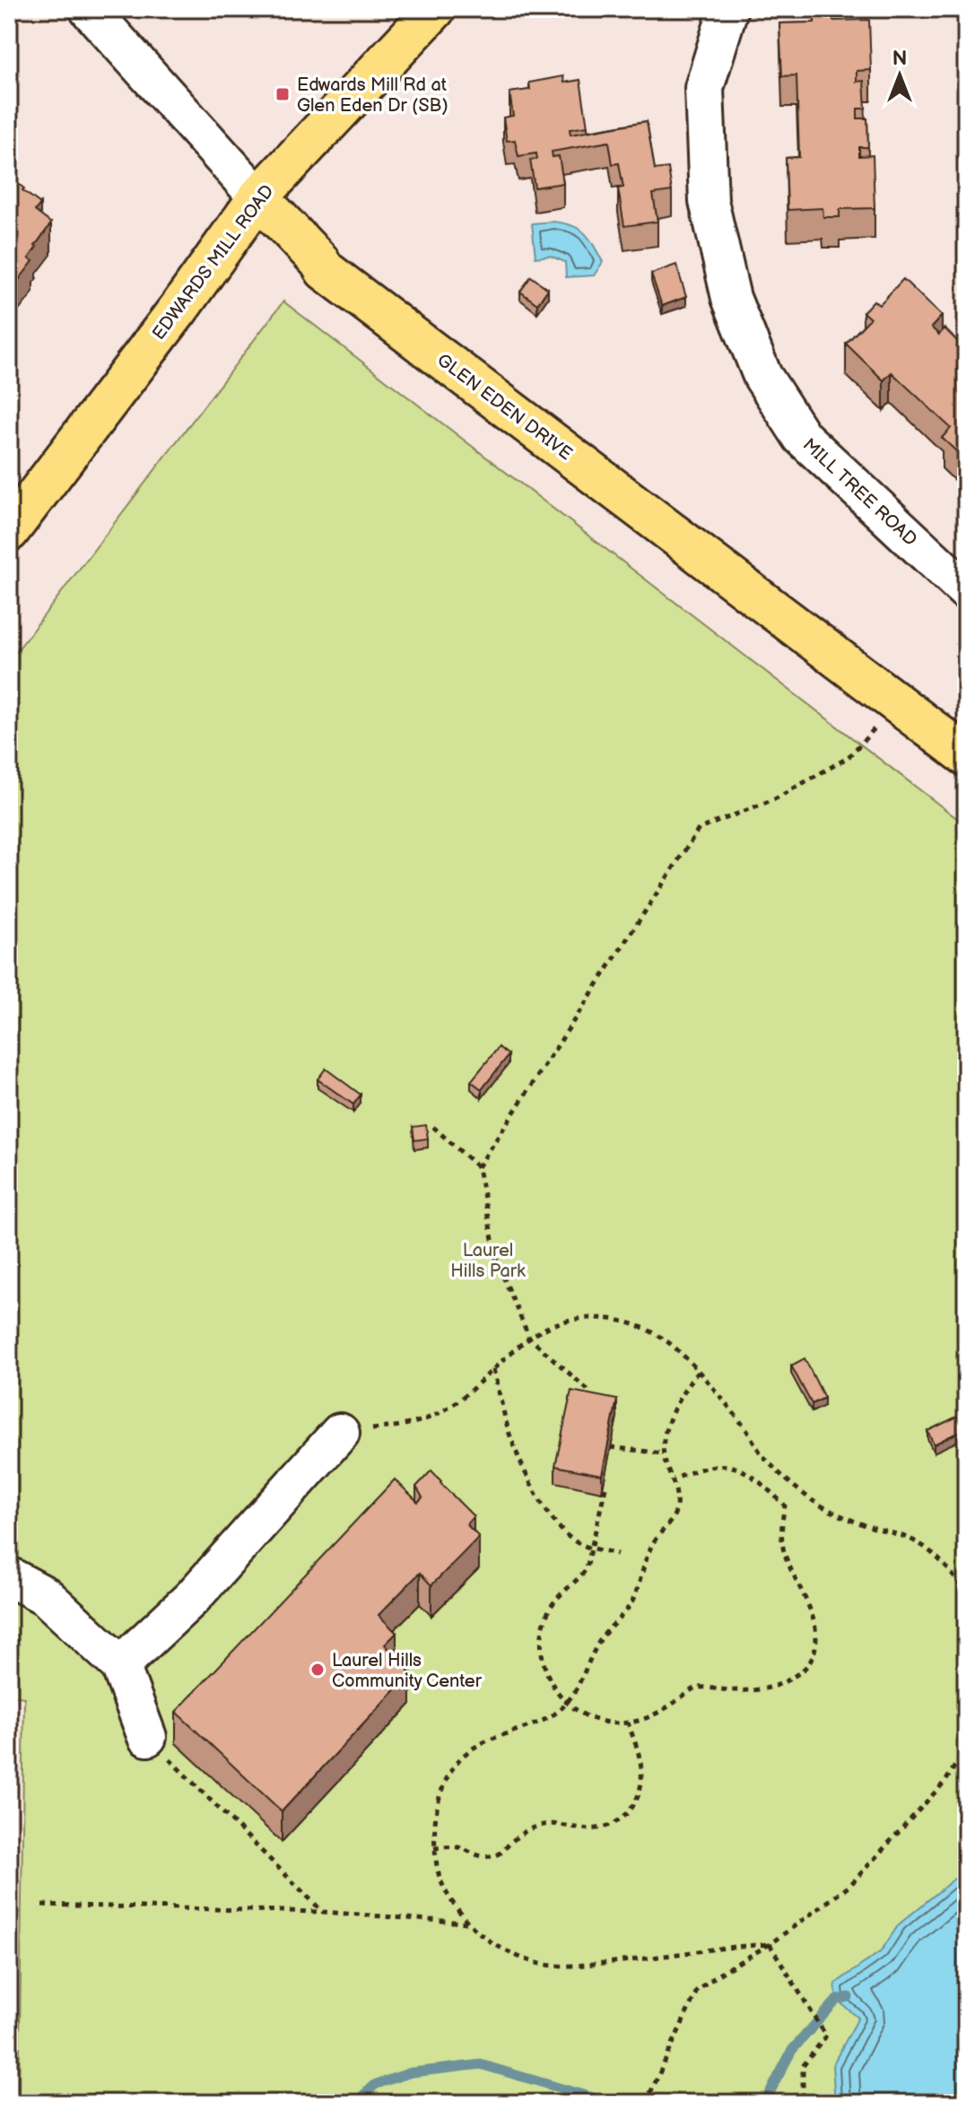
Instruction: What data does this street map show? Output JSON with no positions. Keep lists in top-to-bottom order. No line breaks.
{"streets":{"main road":["EDWARDS MILL ROAD","GLEN EDEN DRIVE"],"street":["MILL TREE ROAD"]},"crossings":[["EDWARDS MILL ROAD","GLEN EDEN DRIVE"]],"parks":["Laurel Hills Park"],"places":{"transit":["Edwards Mill Rd at Glen Eden Dr (SB)"],"other":["Laurel Hills Community Center"]},"north":"top"}
